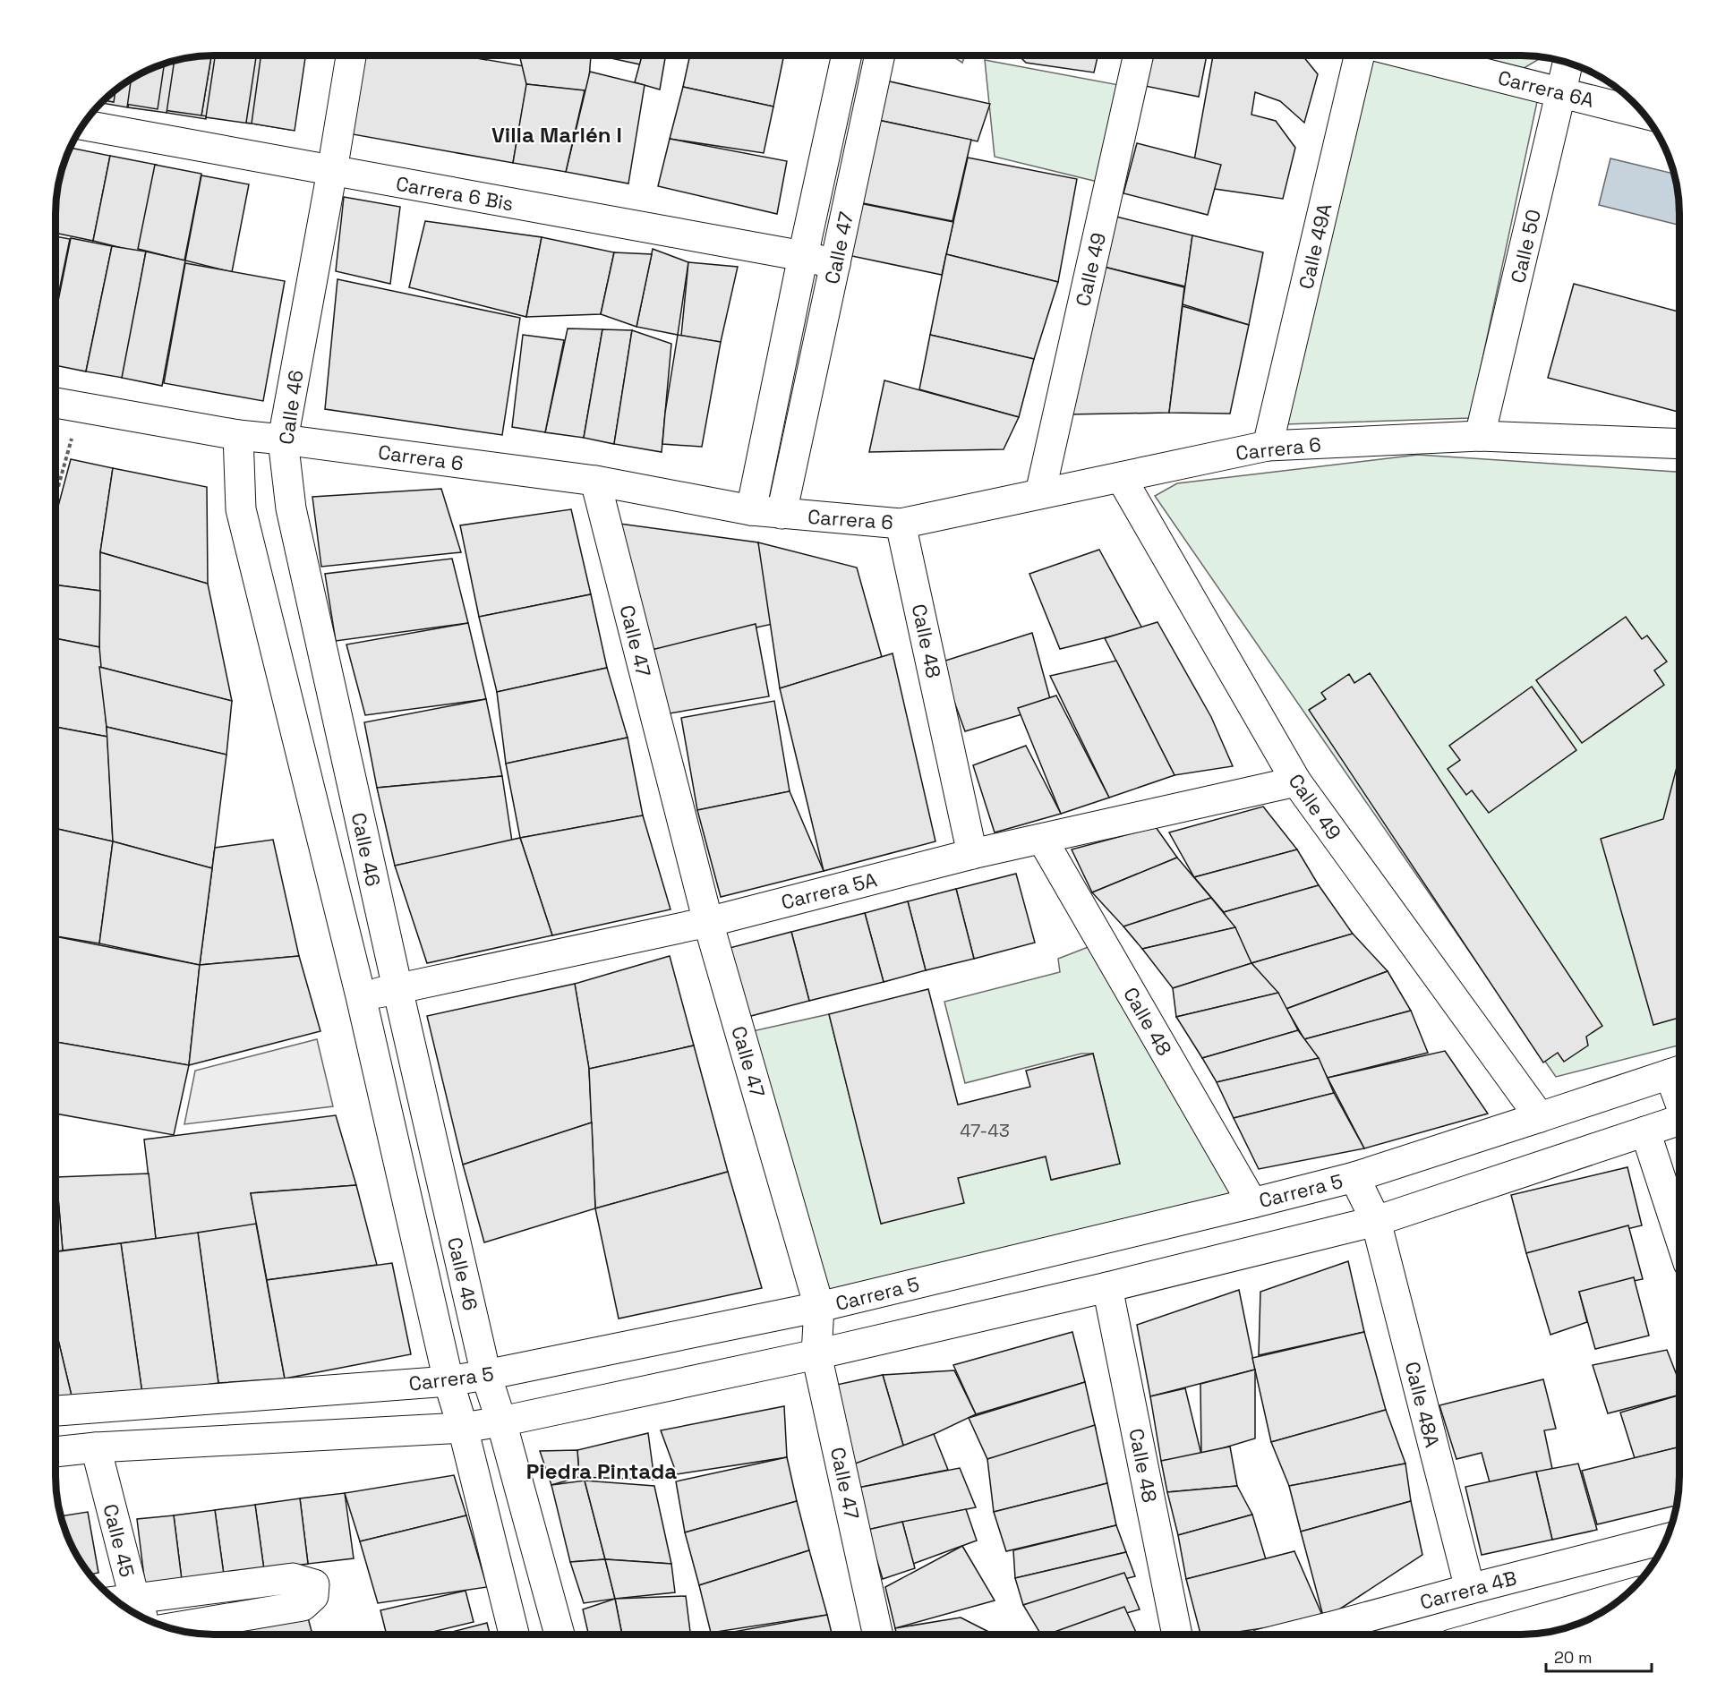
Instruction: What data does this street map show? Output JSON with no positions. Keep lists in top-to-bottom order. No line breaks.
{"streets":{"street":["Carrera 6A","Carrera 6 Bis","Calle 49A","Calle 50","Calle 47","Calle 49","Calle 46","Carrera 6","Calle 48","Carrera 5A","Carrera 5","Calle 48A","Calle 45","Carrera 4B"]},"crossings":[["Carrera 6A","Calle 50"],["Carrera 6 Bis","Calle 47"],["Carrera 6 Bis","Calle 46"],["Calle 49A","Carrera 6"],["Calle 50","Carrera 6"],["Calle 47","Carrera 6"],["Calle 47","Carrera 5A"],["Calle 47","Carrera 5"],["Calle 49","Carrera 6"],["Calle 49","Carrera 5A"],["Calle 49","Carrera 5"],["Calle 46","Carrera 6"],["Calle 46","Carrera 5A"],["Calle 46","Carrera 5"],["Carrera 6","Calle 48"],["Calle 48","Carrera 5A"],["Calle 48","Carrera 5"],["Carrera 5","Calle 48A"],["Calle 48A","Carrera 4B"]],"districts":["Villa Marlén I","Piedra Pintada"],"house_numbers":["47-43"],"scale_bar":"20 m"}
